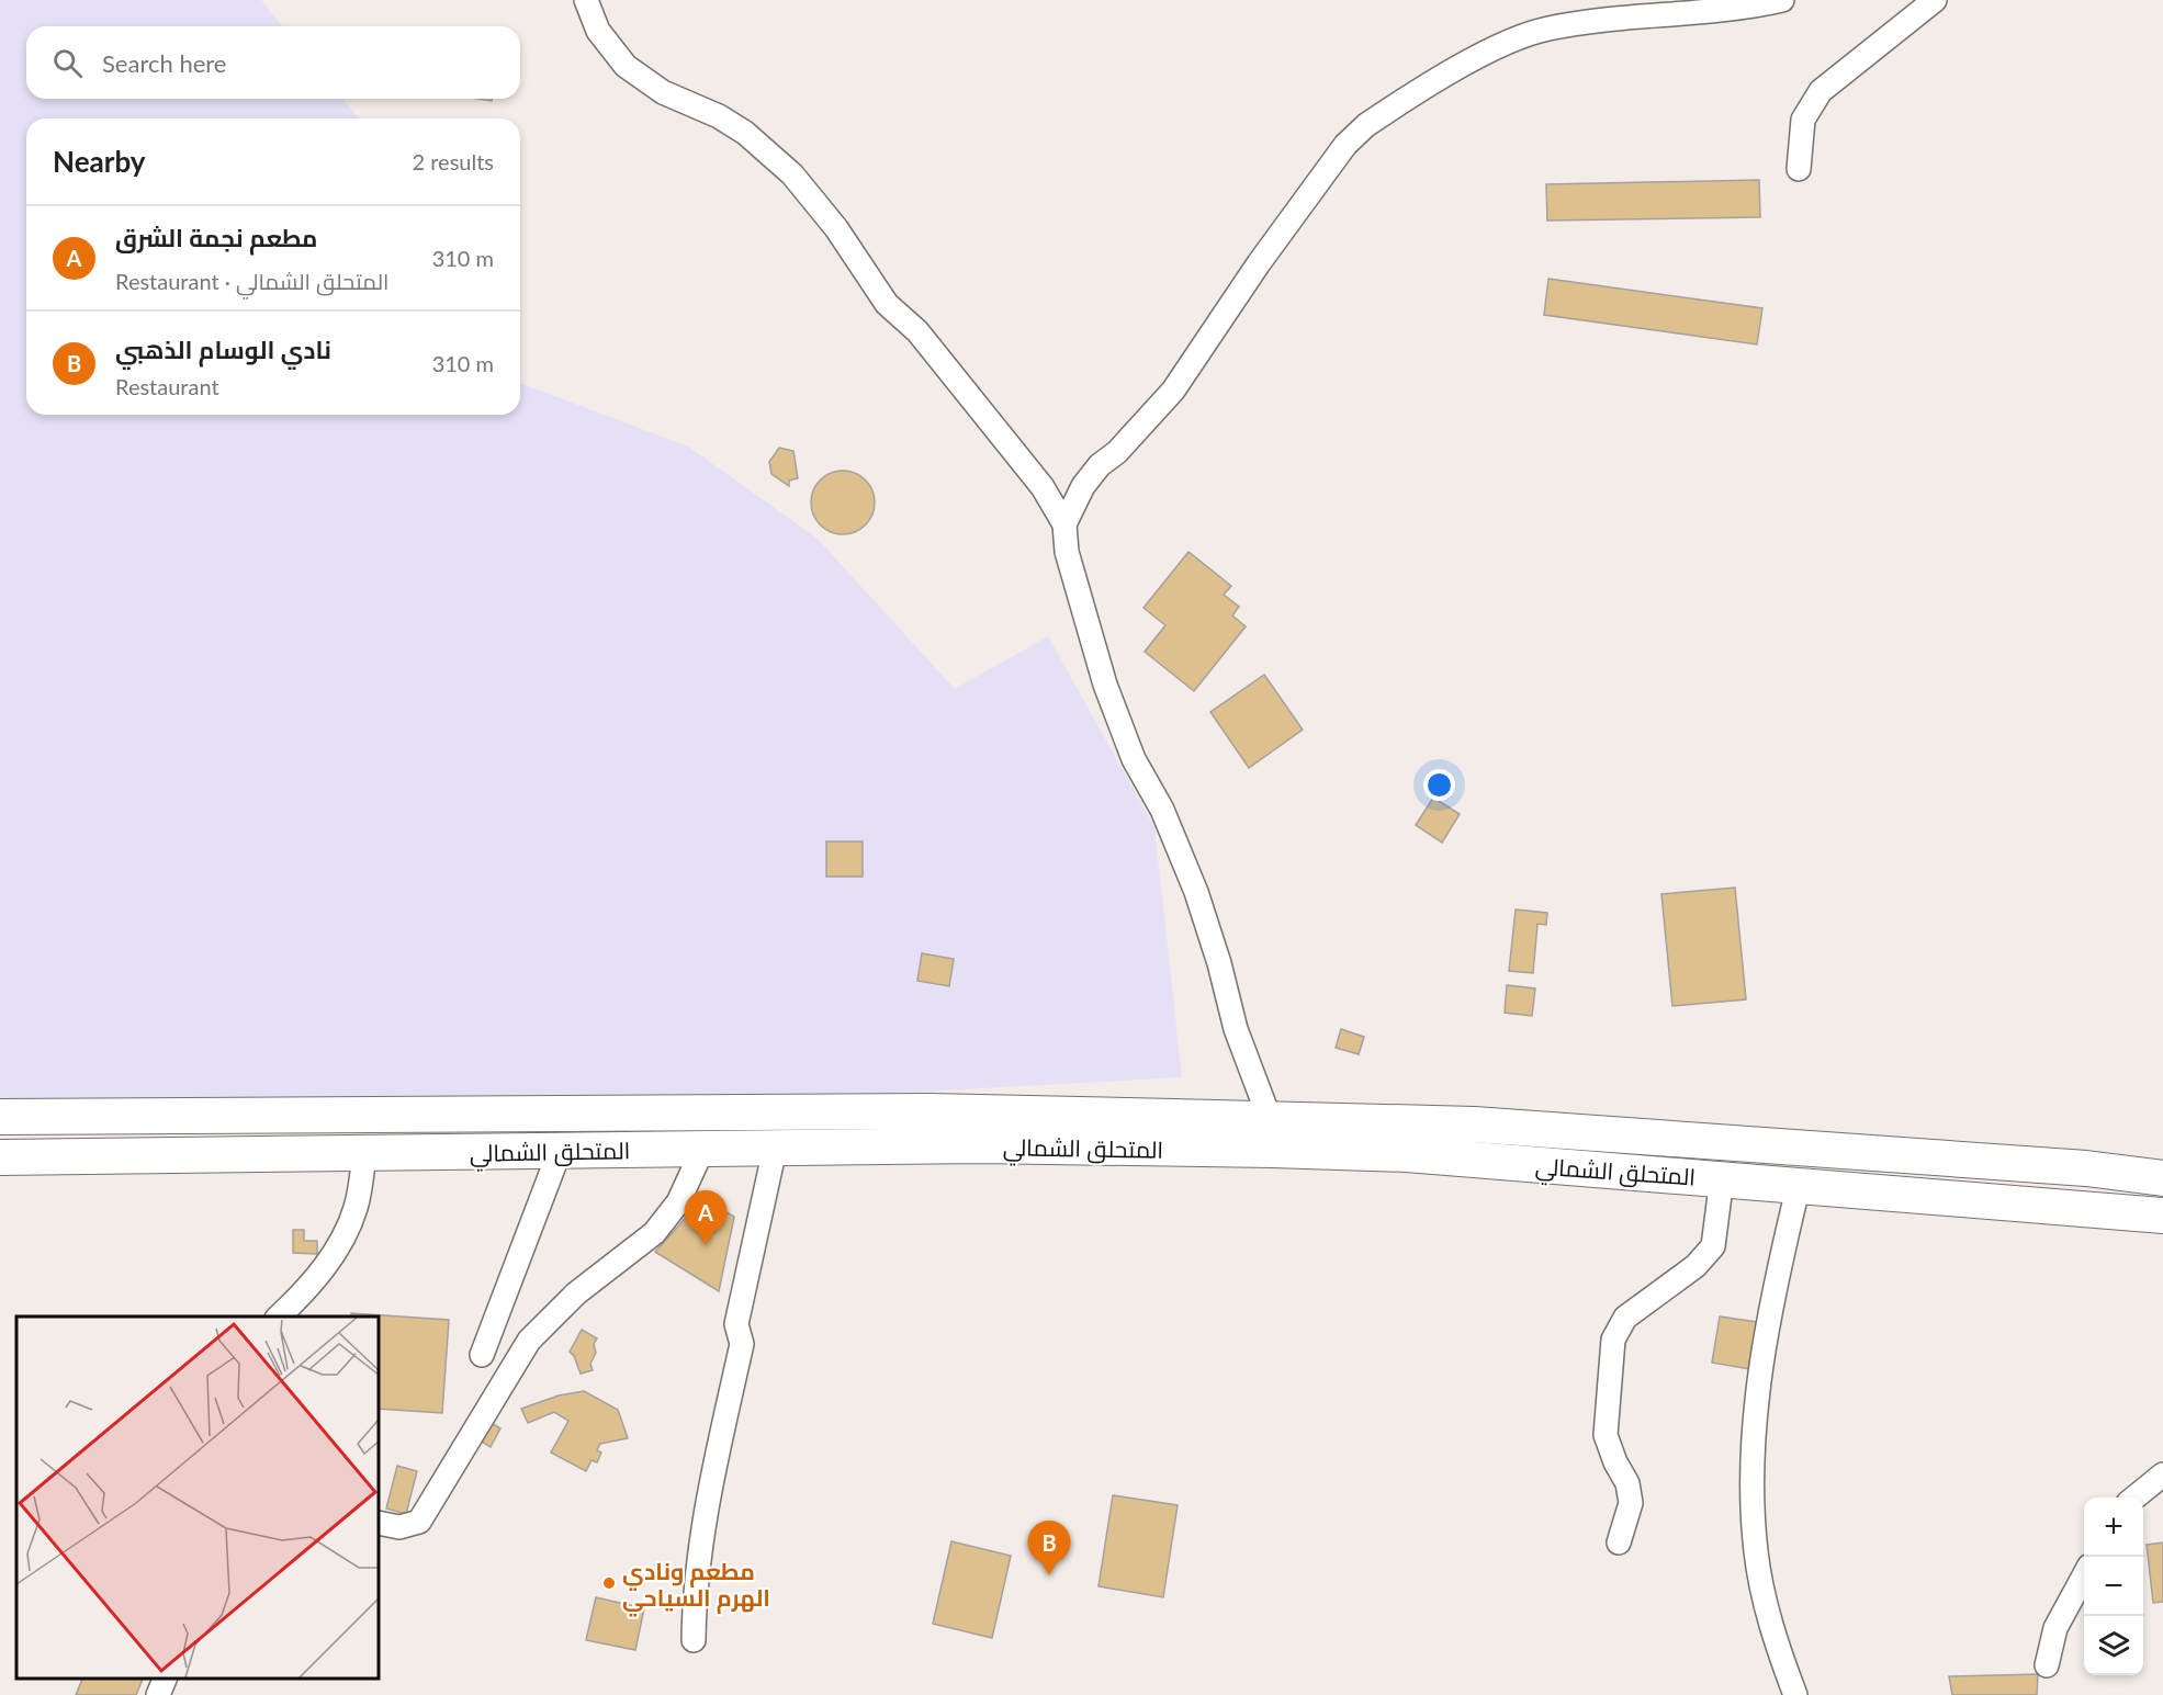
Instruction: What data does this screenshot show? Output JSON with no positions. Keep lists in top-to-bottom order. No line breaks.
{"streets":{"highway":["المتحلق الشمالي"]},"places":["مطعم ونادي الهرم السياحي"],"page":{"search":"Search here","heading":["Nearby","2 results"],"list":[{"mark":"A","name":"مطعم نجمة الشرق","note":"Restaurant · المتحلق الشمالي","value":"310 m"},{"mark":"B","name":"نادي الوسام الذهبي","note":"Restaurant","value":"310 m"}],"pins":["A","B"],"map_buttons":["+","−"]}}
